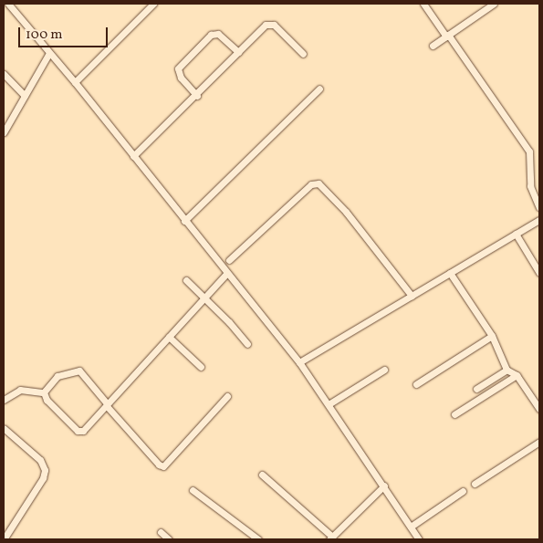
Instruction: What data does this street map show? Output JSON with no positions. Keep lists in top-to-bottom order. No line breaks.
{"scale_bar":"100 m"}
